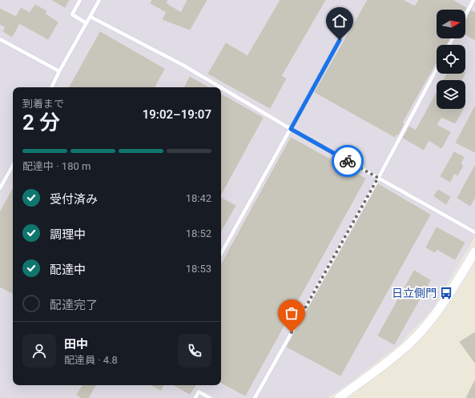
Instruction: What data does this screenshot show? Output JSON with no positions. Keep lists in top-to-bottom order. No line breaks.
{"places":{"bus stop":["日立側門"]},"north":"right","page":{"heading":["2 分","到着まで","19:02–19:07"],"panel":["田中","配達員 · 4.8"],"bar":"配達中 · 180 m","list":[["受付済み","18:42"],["調理中","18:52"],["配達中","18:53"],"配達完了"]}}
